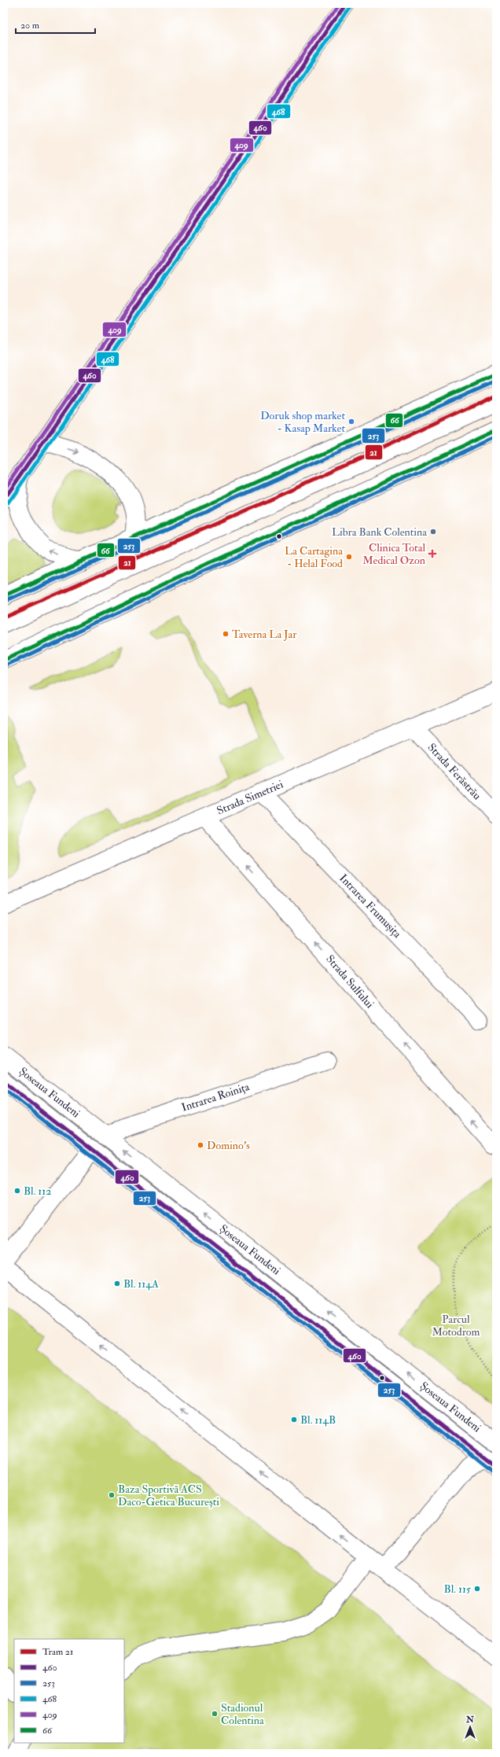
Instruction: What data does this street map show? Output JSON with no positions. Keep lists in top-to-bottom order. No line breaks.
{"streets":{"main road":["Strada Ferăstrău","Strada Simetriei","Intrarea Frumușița","Strada Sulfului","Șoseaua Fundeni","Intrarea Roinița"]},"crossings":[["Strada Ferăstrău","Strada Simetriei"],["Strada Simetriei","Intrarea Frumușița"],["Strada Simetriei","Strada Sulfului"],["Șoseaua Fundeni","Intrarea Roinița"]],"one_way":["Strada Sulfului"],"parks":["Parcul Motodrom"],"places":{"other":["Doruk shop market - Kasap Market","Libra Bank Colentina","La Cartagina - Helal Food","Taverna La Jar","Domino's","Bl. 112","Bl. 114A","Bl. 114B","Baza Sportivă ACS Daco-Getica București","Bl. 115","Stadionul Colentina"],"health":["Clinica Total Medical Ozon"]},"lines":["transit line 460","transit line 409","transit line 468","transit line 66","transit line 253","tram line 21"],"legend":["Tram 21","460","253","468","409","66"],"scale_bar":"20 m","north":"top"}
